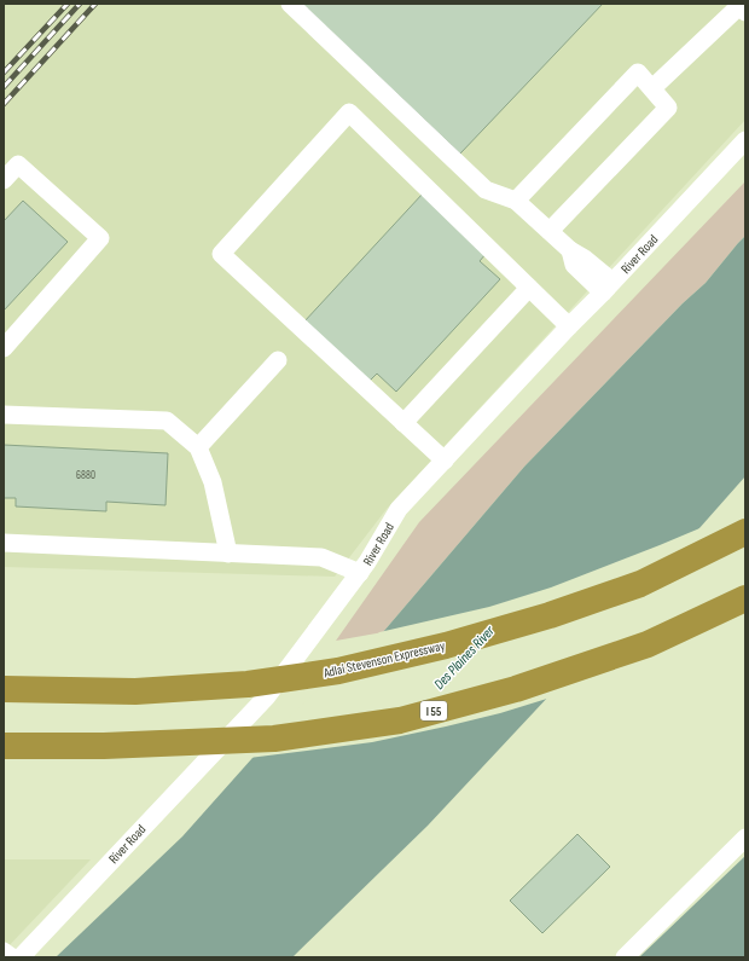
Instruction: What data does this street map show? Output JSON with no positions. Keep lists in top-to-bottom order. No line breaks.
{"streets":{"highway":["Adlai Stevenson Expressway","I 55"],"street":["River Road"]},"water":["Des Plaines River"],"house_numbers":["6880"]}
